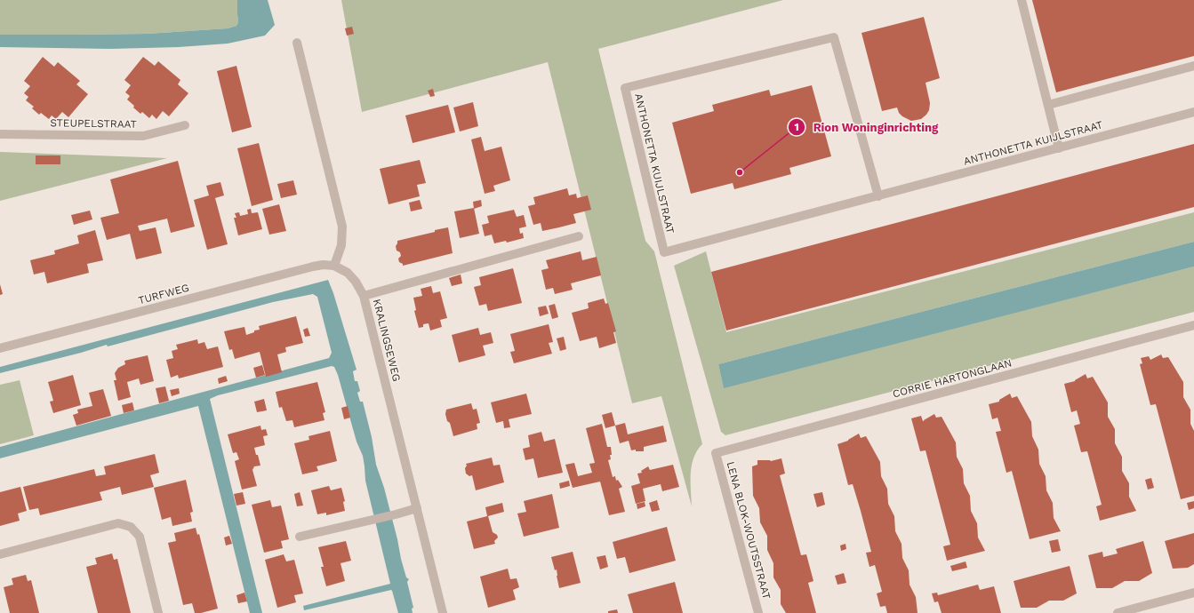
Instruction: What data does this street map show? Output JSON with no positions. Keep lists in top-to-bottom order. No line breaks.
{"streets":{"street":["STEUPELSTRAAT","ANTHONETTA KUIJLSTRAAT","TURFWEG","KRALINGSEWEG","CORRIE HARTONGLAAN","LENA BLOK-WOUTSSTRAAT"]},"crossings":[["TURFWEG","KRALINGSEWEG"],["CORRIE HARTONGLAAN","LENA BLOK-WOUTSSTRAAT"]],"places":["Rion Woninginrichting"]}
